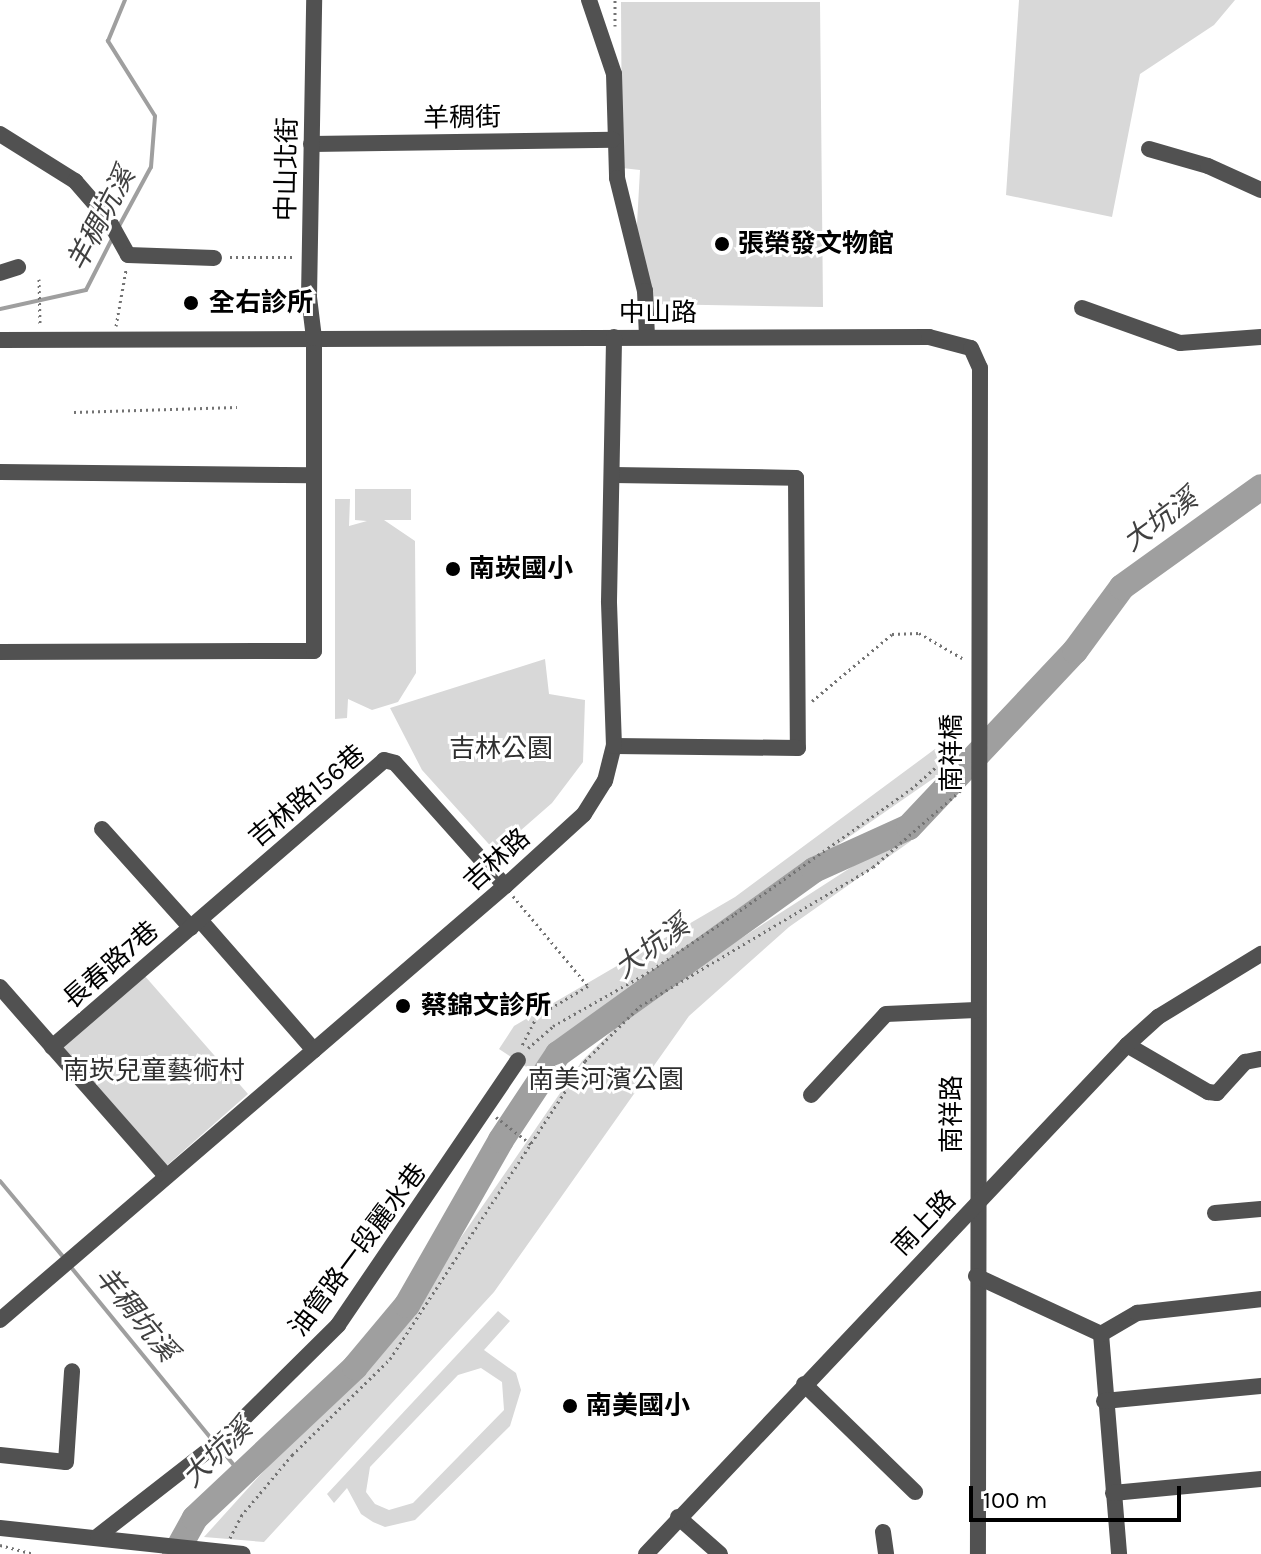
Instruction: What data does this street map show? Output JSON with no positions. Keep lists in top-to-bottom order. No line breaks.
{"streets":{"street":["羊稠街","中山北街","中山路","南祥橋","吉林路156巷","吉林路","長春路7巷","南祥路","南上路","油管路一段麗水巷"]},"crossings":[["羊稠街","中山北街"],["中山北街","中山路"],["中山路","南祥橋"],["中山路","吉林路"],["南祥橋","南祥路"],["吉林路156巷","吉林路"],["吉林路156巷","長春路7巷"],["南祥路","南上路"]],"water":["羊稠坑溪","大坑溪"],"parks":["吉林公園","南崁兒童藝術村","南美河濱公園"],"places":["張榮發文物館","全右診所","南崁國小","蔡錦文診所","南美國小"],"scale_bar":"100 m"}
